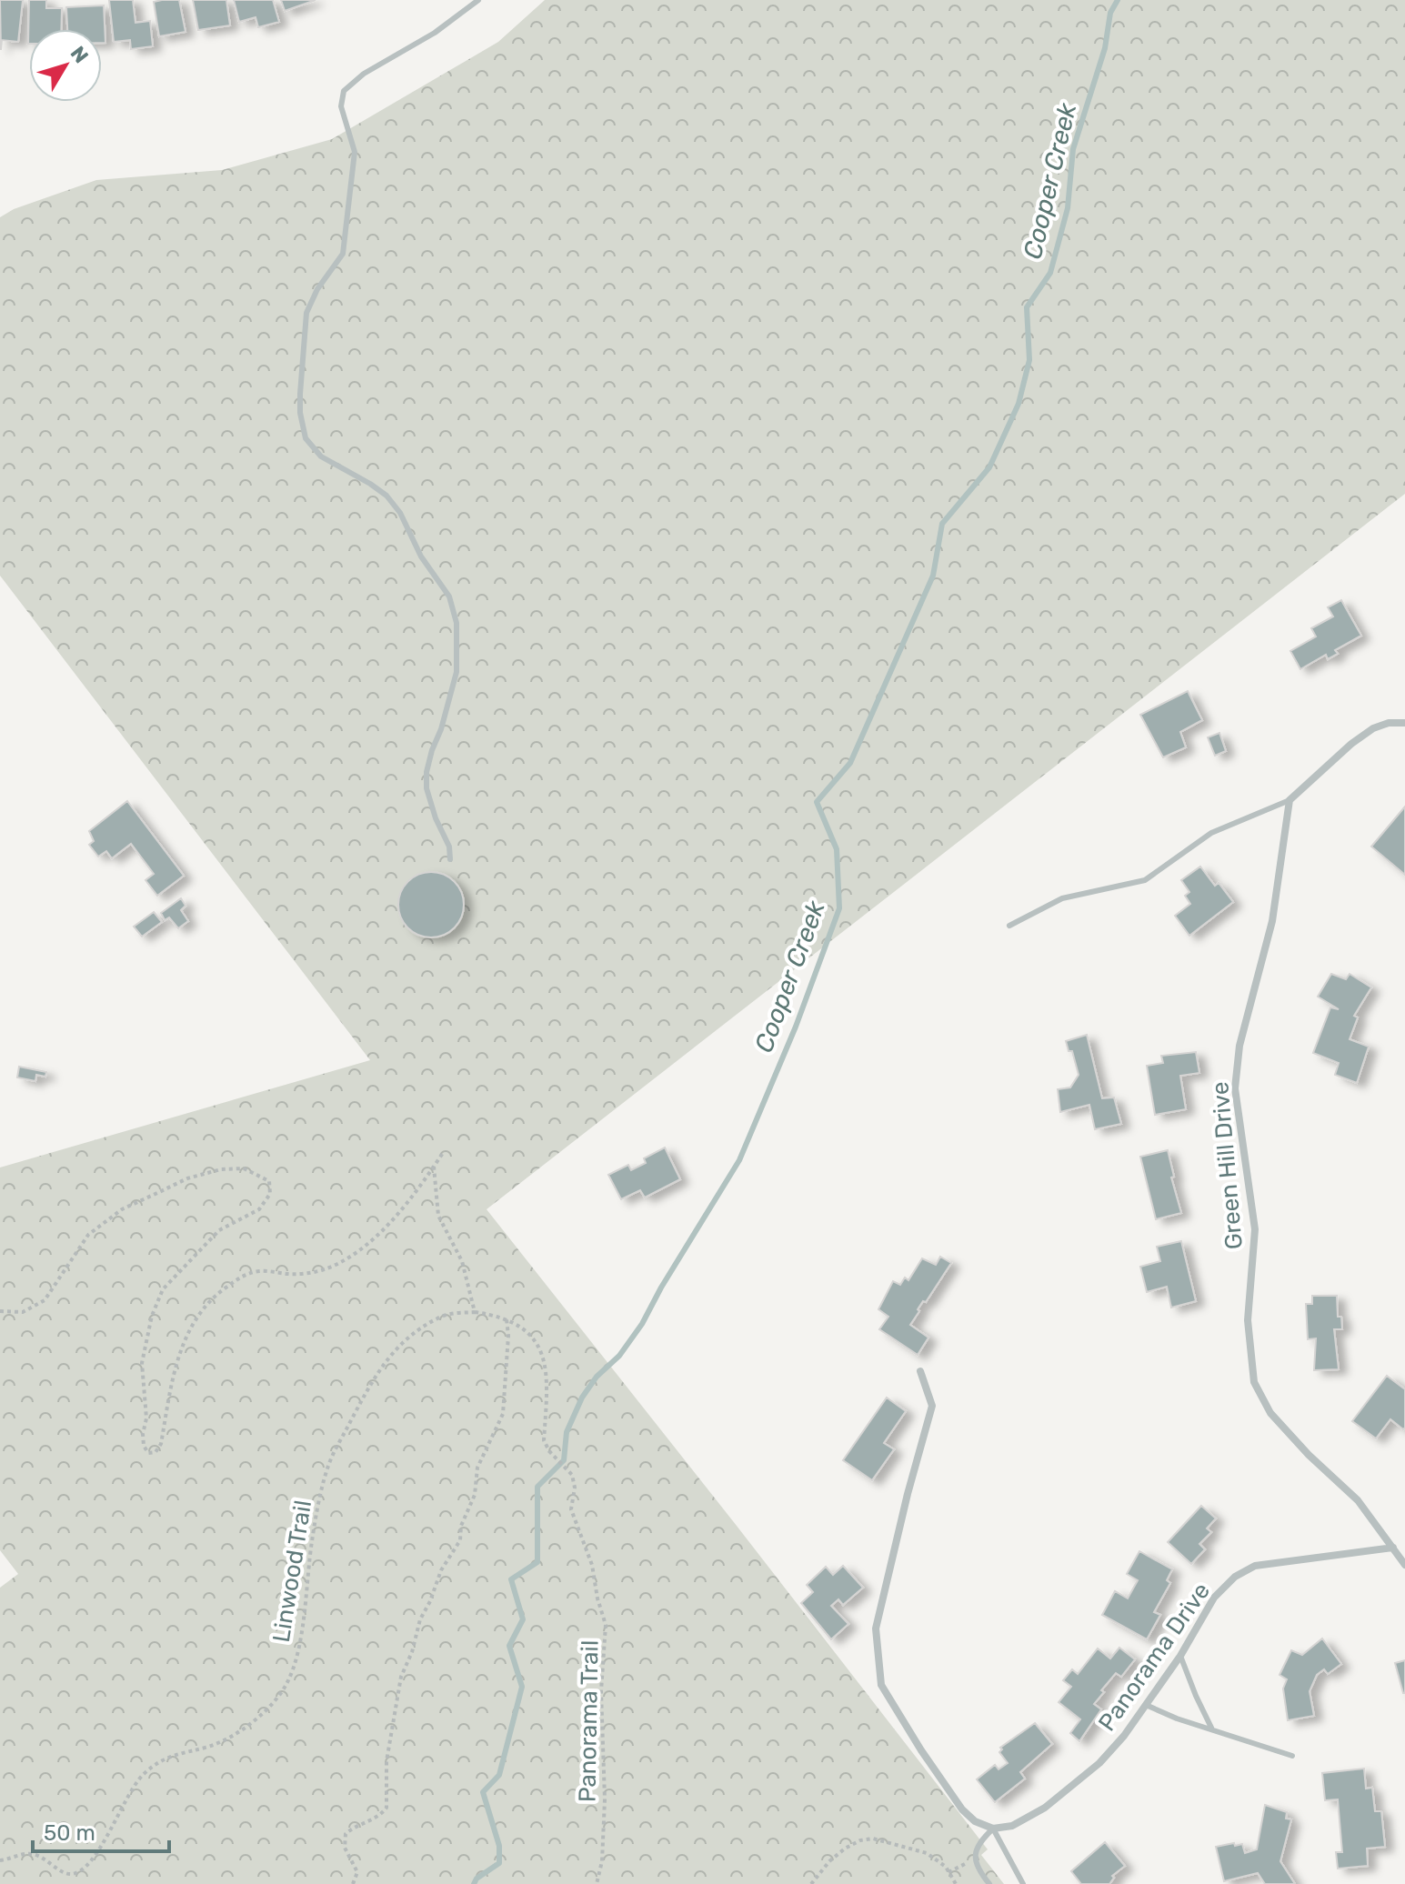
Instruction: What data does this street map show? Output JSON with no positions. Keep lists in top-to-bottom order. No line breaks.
{"streets":{"street":["Green Hill Drive","Panorama Drive"],"path":["Linwood Trail","Panorama Trail"]},"crossings":[["Green Hill Drive","Panorama Drive"],["Linwood Trail","Panorama Trail"]],"water":["Cooper Creek"],"scale_bar":"50 m","north":"top right"}
